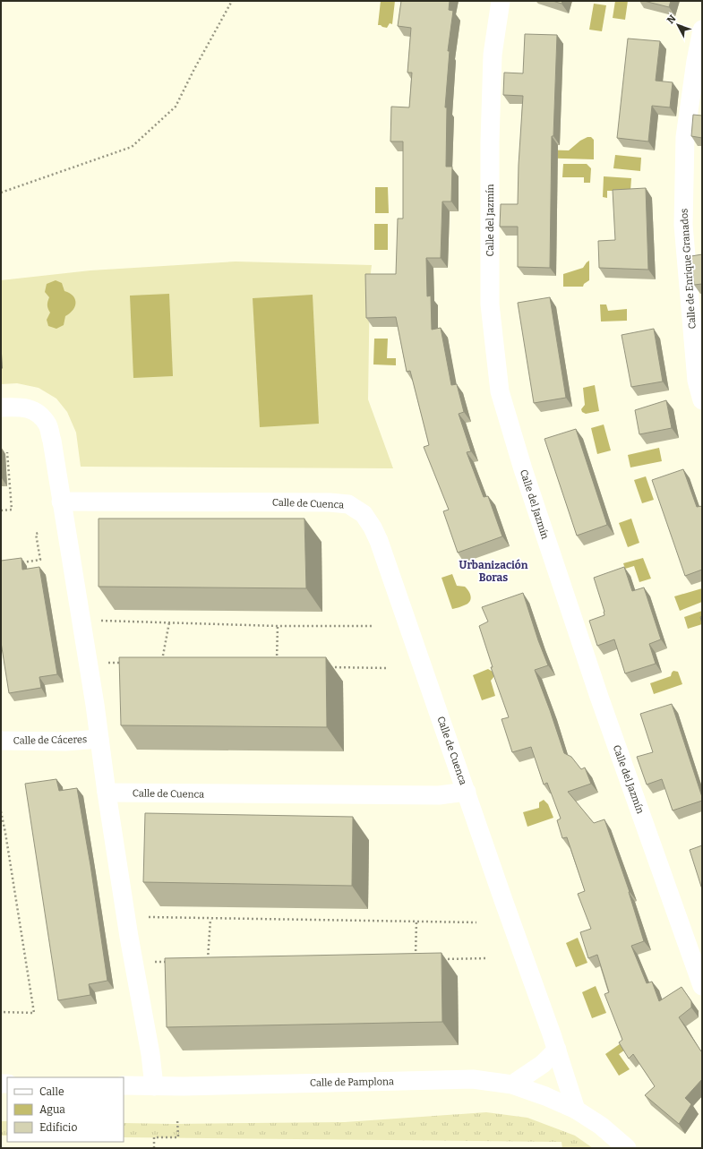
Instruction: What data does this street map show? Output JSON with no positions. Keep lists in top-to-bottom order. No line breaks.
{"streets":{"street":["Calle del Jazmín","Calle de Enrique Granados","Calle de Cuenca","Calle de Cáceres","Calle de Pamplona"]},"crossings":[["Calle de Cuenca","Calle de Pamplona"]],"districts":["Urbanización Boras"],"legend":["Calle","Agua","Edificio"],"north":"top left"}
